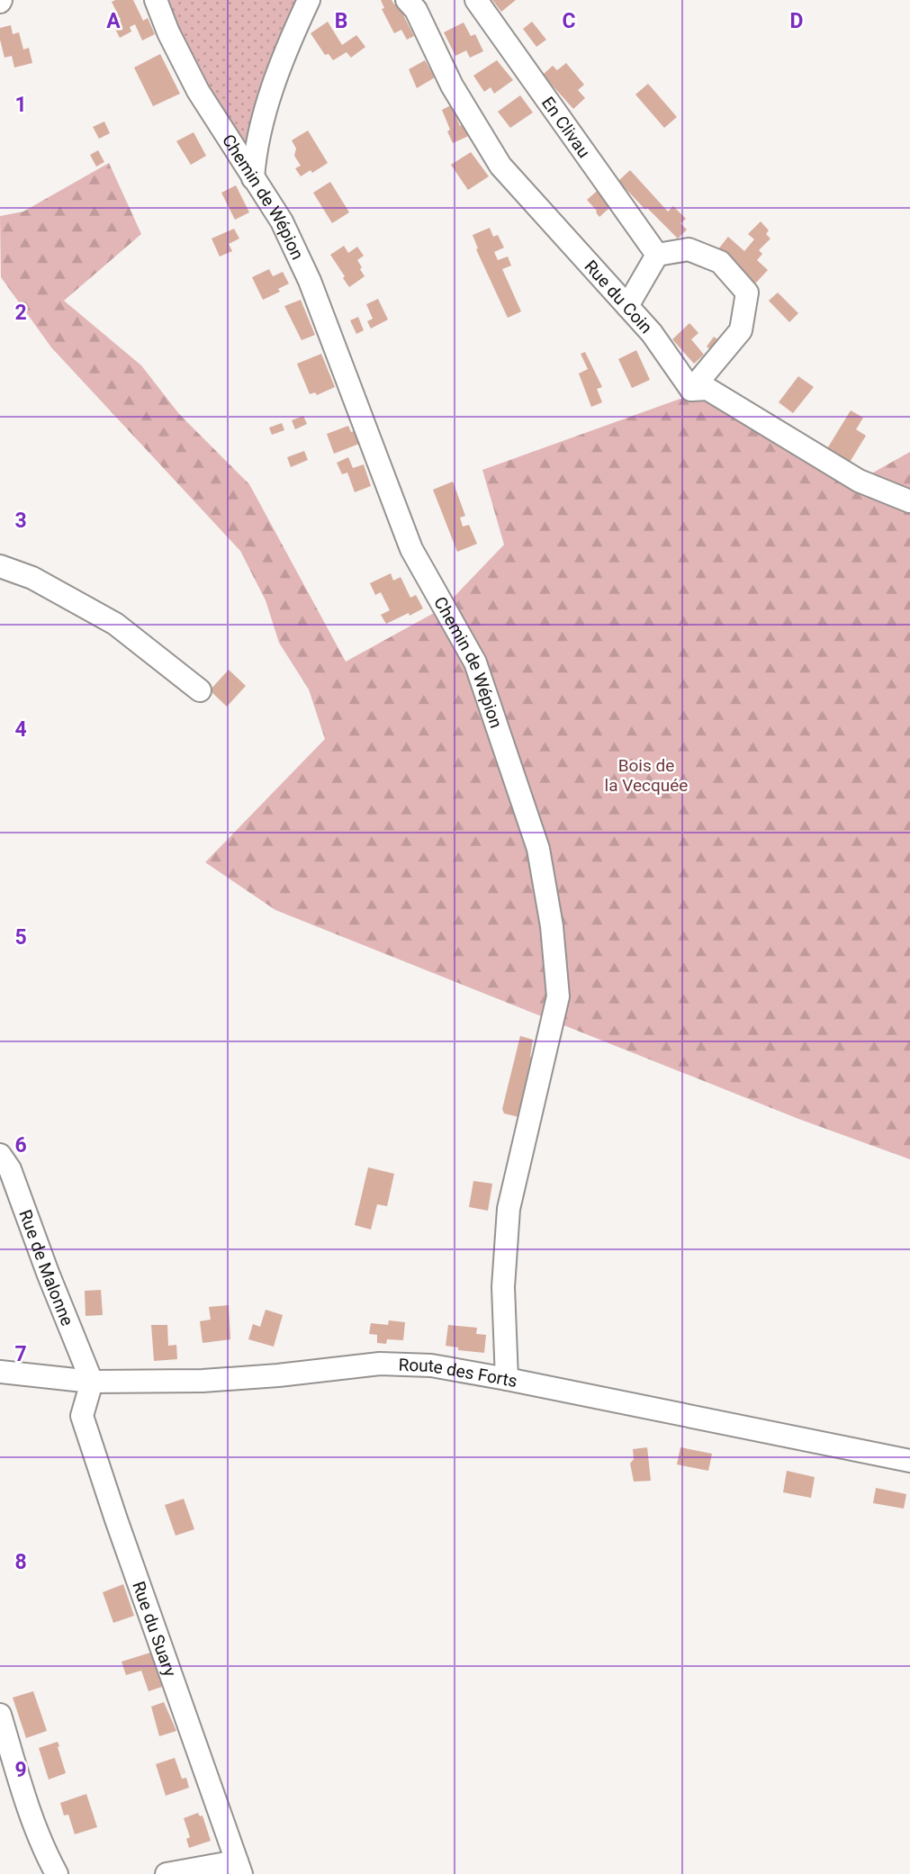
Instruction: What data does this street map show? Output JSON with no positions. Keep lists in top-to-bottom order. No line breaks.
{"streets":{"street":["En Clivau","Chemin de Wépion","Rue du Coin","Rue de Malonne","Route des Forts","Rue du Suary"]},"crossings":[["Chemin de Wépion","Route des Forts"],["Rue de Malonne","Route des Forts"],["Rue de Malonne","Rue du Suary"],["Route des Forts","Rue du Suary"]],"parks":["Bois de la Vecquée"],"grid":{"columns":["A","B","C","D"],"rows":["1","2","3","4","5","6","7","8","9"]}}
